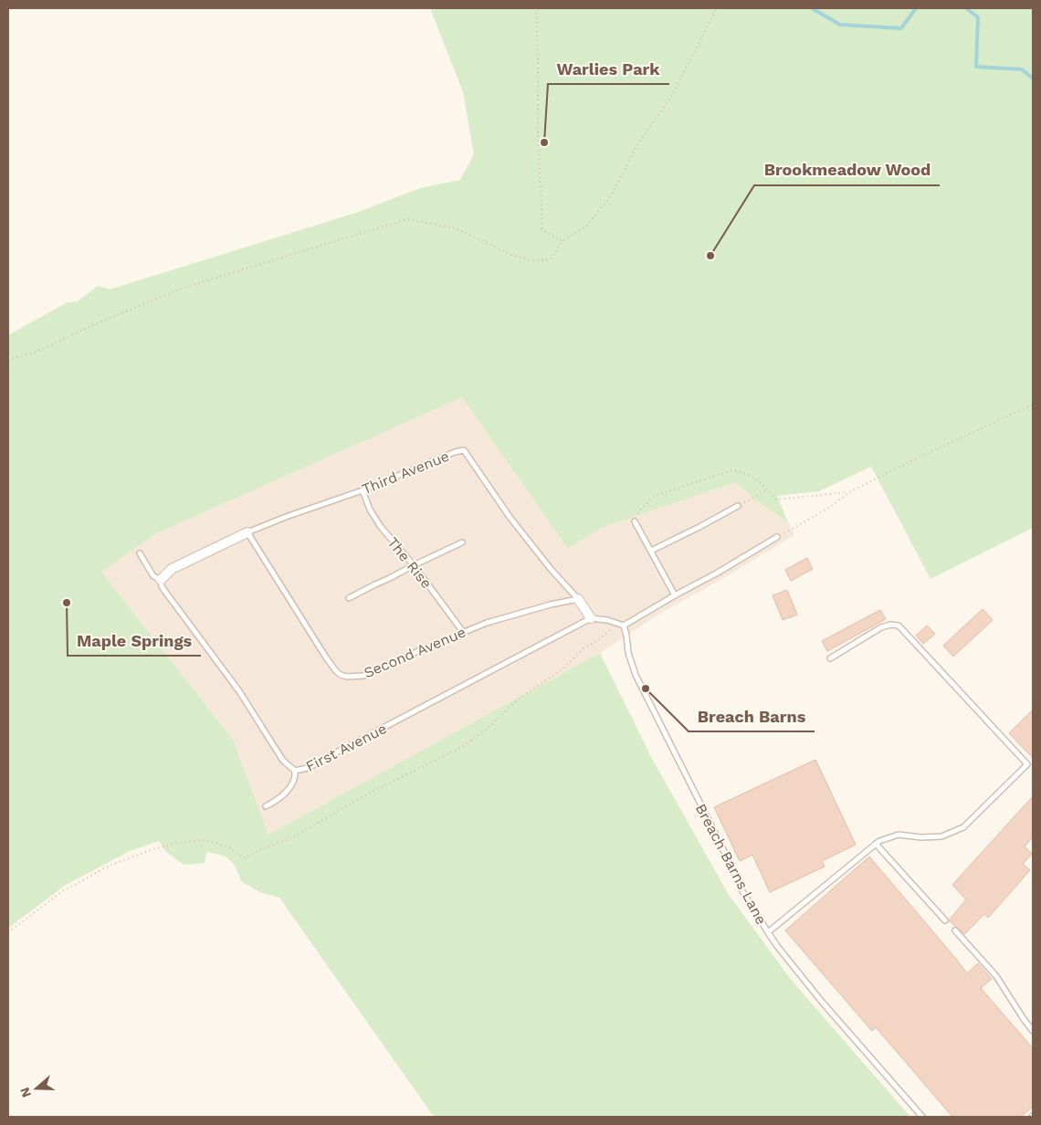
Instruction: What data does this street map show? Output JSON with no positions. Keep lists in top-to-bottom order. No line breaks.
{"streets":{"lane":["Third Avenue","The Rise","Second Avenue","First Avenue","Breach Barns Lane"]},"crossings":[["Third Avenue","The Rise"],["Third Avenue","Second Avenue"],["The Rise","Second Avenue"]],"places":["Warlies Park","Brookmeadow Wood","Maple Springs","Breach Barns"],"north":"left"}
